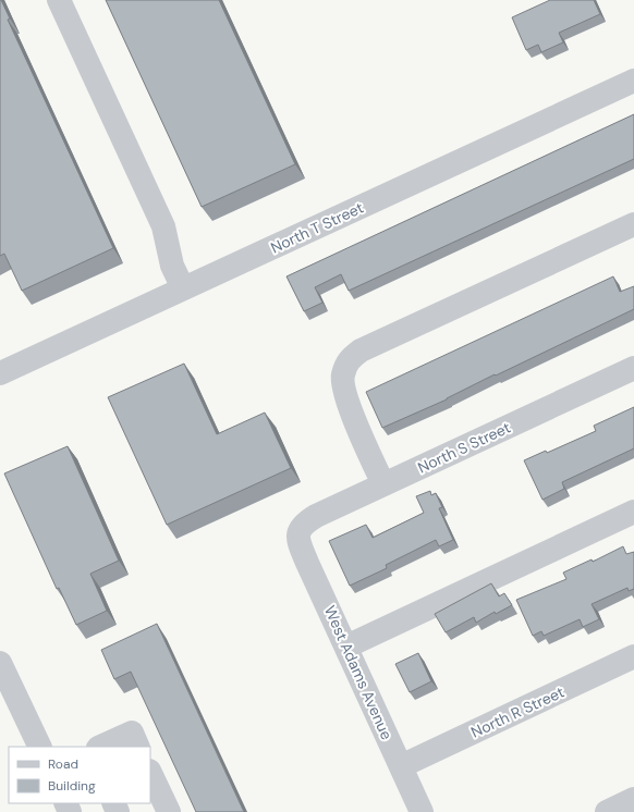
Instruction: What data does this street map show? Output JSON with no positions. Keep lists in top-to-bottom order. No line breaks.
{"streets":{"street":["North T Street","North S Street","West Adams Avenue","North R Street"]},"crossings":[["North S Street","West Adams Avenue"],["West Adams Avenue","North R Street"]],"legend":["Road","Building"]}
